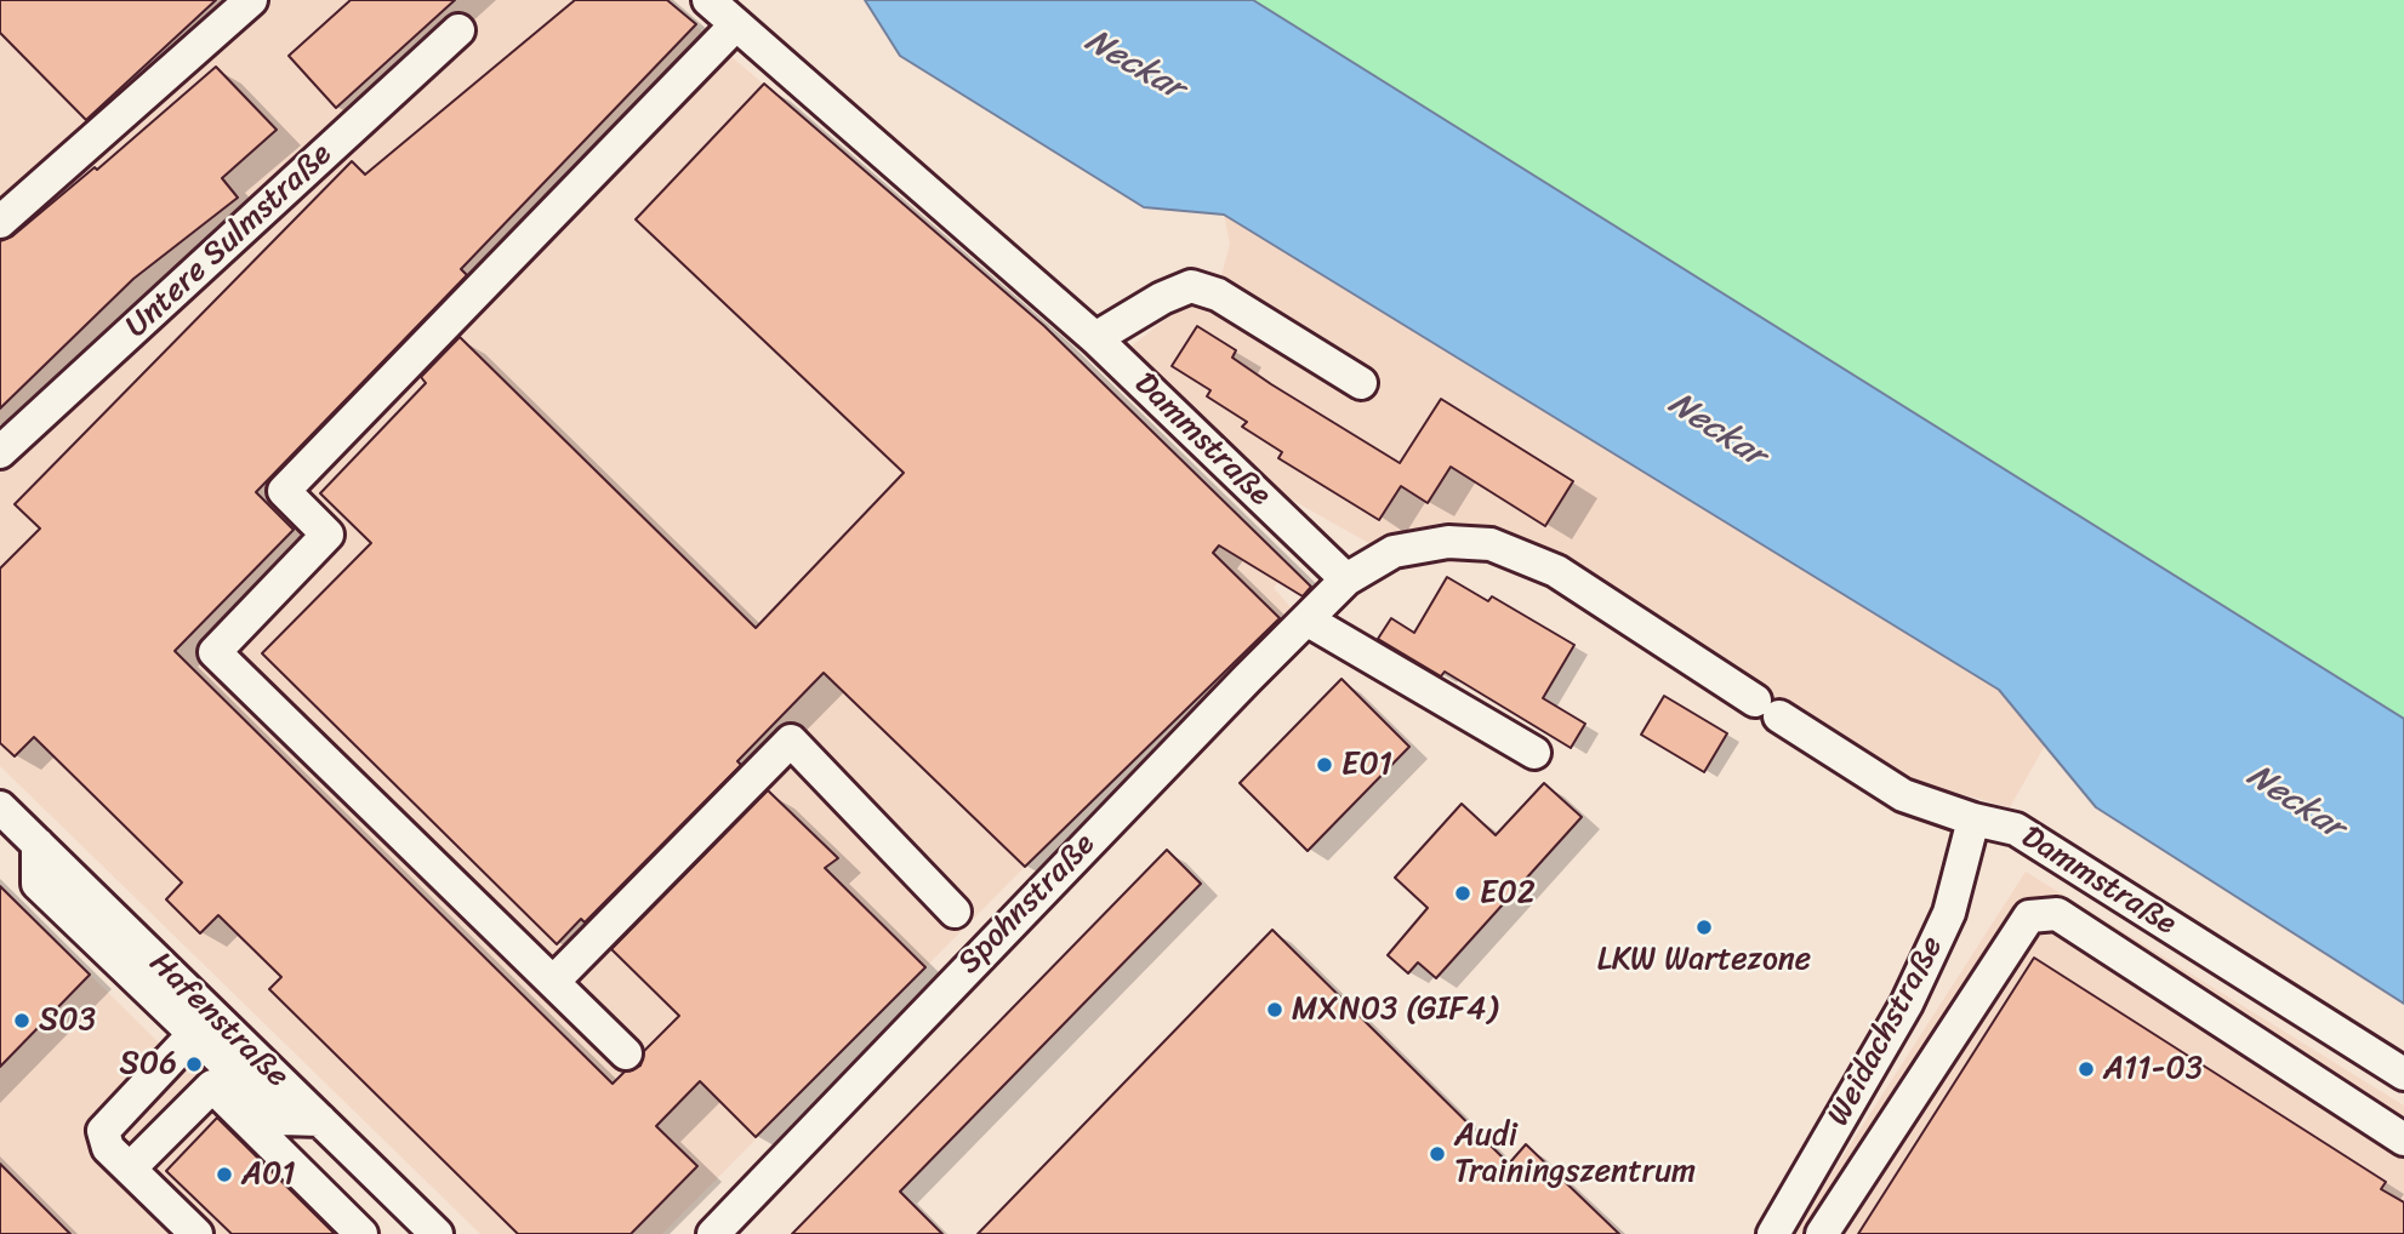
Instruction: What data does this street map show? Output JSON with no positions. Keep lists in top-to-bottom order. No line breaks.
{"streets":{"street":["Untere Sulmstraße","Dammstraße","Spohnstraße","Hafenstraße","Weidachstraße"]},"crossings":[["Dammstraße","Spohnstraße"],["Dammstraße","Weidachstraße"]],"water":["Neckar"],"places":["E01","E02","LKW Wartezone","MXN03 (GIF4)","S03","S06","A11-03","Audi Trainingszentrum","A01"]}
